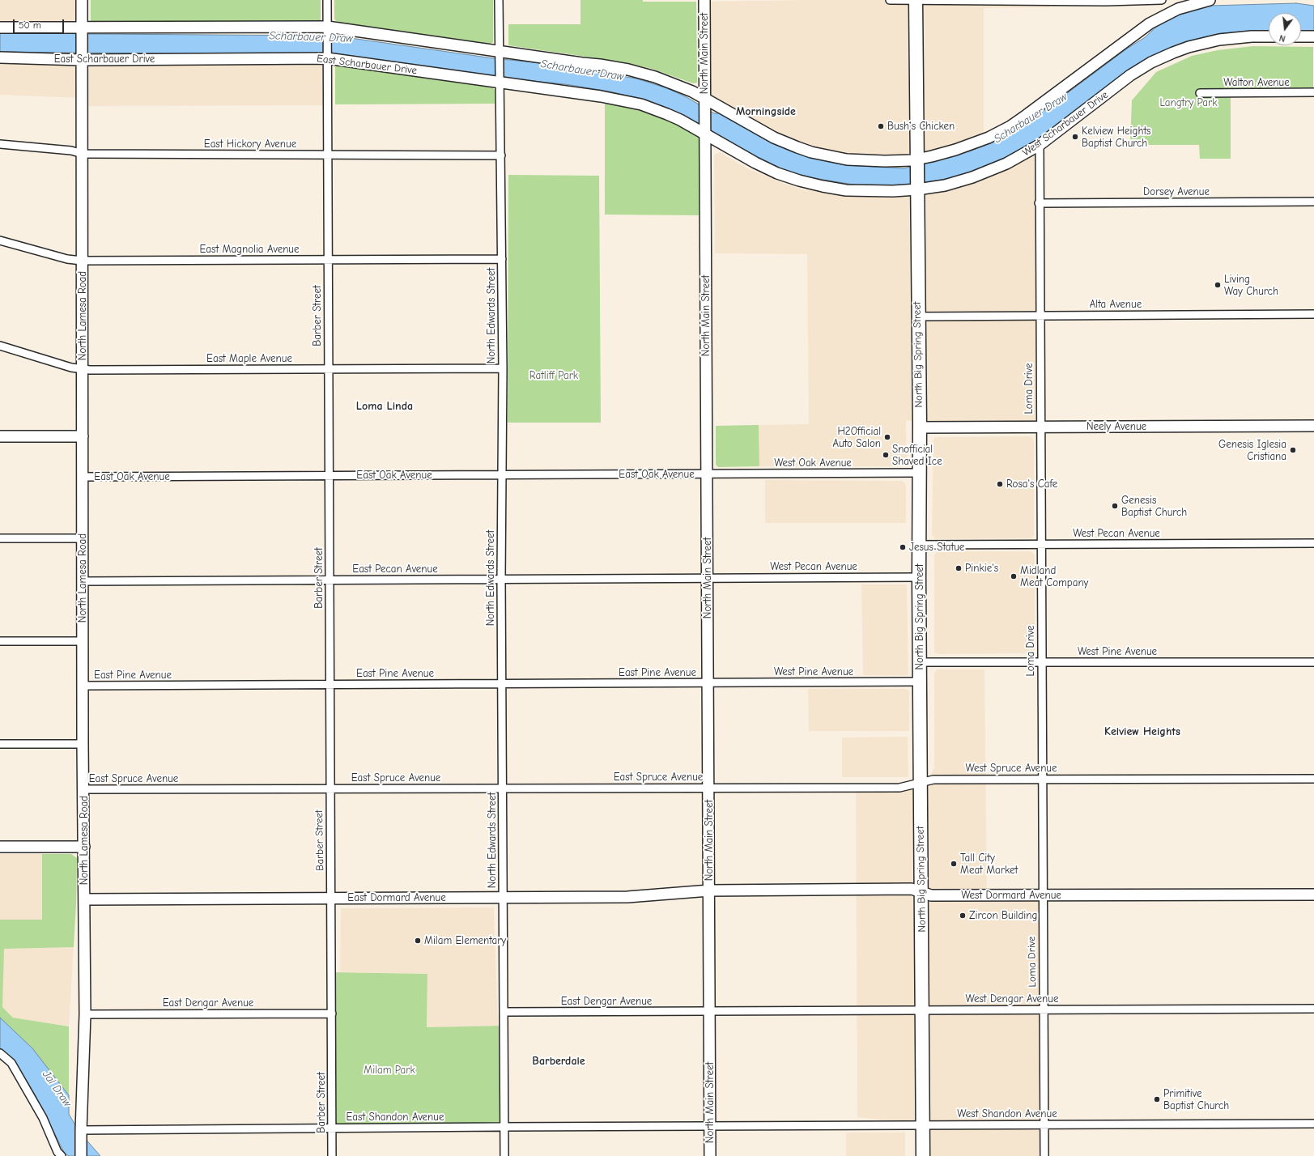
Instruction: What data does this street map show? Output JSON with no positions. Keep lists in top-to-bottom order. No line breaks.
{"streets":{"highway":["North Big Spring Street"],"main road":["North Main Street","East Scharbauer Drive","West Scharbauer Drive","North Lamesa Road","Neely Avenue","West Dormard Avenue","East Dormard Avenue"],"street":["Walton Avenue","East Hickory Avenue","Dorsey Avenue","East Magnolia Avenue","Alta Avenue","Barber Street","North Edwards Street","East Maple Avenue","Loma Drive","West Oak Avenue","East Oak Avenue","West Pecan Avenue","East Pecan Avenue","West Pine Avenue","East Pine Avenue","West Spruce Avenue","East Spruce Avenue","West Dengar Avenue","East Dengar Avenue","West Shandon Avenue","East Shandon Avenue"]},"crossings":[["North Main Street","East Scharbauer Drive"],["North Main Street","West Scharbauer Drive"],["North Main Street","West Oak Avenue"],["North Main Street","East Oak Avenue"],["North Main Street","West Pecan Avenue"],["North Main Street","East Pecan Avenue"],["North Main Street","West Pine Avenue"],["North Main Street","East Pine Avenue"],["North Main Street","West Spruce Avenue"],["North Main Street","East Spruce Avenue"],["North Main Street","West Dormard Avenue"],["North Main Street","East Dormard Avenue"],["North Main Street","West Dengar Avenue"],["North Main Street","East Dengar Avenue"],["North Main Street","West Shandon Avenue"],["North Main Street","East Shandon Avenue"],["East Scharbauer Drive","West Scharbauer Drive"],["East Scharbauer Drive","North Lamesa Road"],["East Scharbauer Drive","Barber Street"],["East Scharbauer Drive","North Edwards Street"],["West Scharbauer Drive","North Big Spring Street"],["West Scharbauer Drive","Loma Drive"],["East Hickory Avenue","North Lamesa Road"],["East Hickory Avenue","Barber Street"],["East Hickory Avenue","North Edwards Street"],["Dorsey Avenue","Loma Drive"],["East Magnolia Avenue","North Lamesa Road"],["East Magnolia Avenue","Barber Street"],["East Magnolia Avenue","North Edwards Street"],["Alta Avenue","North Big Spring Street"],["Alta Avenue","Loma Drive"],["North Lamesa Road","East Maple Avenue"],["North Lamesa Road","East Oak Avenue"],["North Lamesa Road","East Pecan Avenue"],["North Lamesa Road","East Pine Avenue"],["North Lamesa Road","East Spruce Avenue"],["North Lamesa Road","East Dormard Avenue"],["North Lamesa Road","East Dengar Avenue"],["North Lamesa Road","East Shandon Avenue"],["Barber Street","East Maple Avenue"],["Barber Street","East Oak Avenue"],["Barber Street","East Pecan Avenue"],["Barber Street","East Pine Avenue"],["Barber Street","East Spruce Avenue"],["Barber Street","East Dormard Avenue"],["Barber Street","East Dengar Avenue"],["Barber Street","East Shandon Avenue"],["North Edwards Street","East Maple Avenue"],["North Edwards Street","East Oak Avenue"],["North Edwards Street","East Pecan Avenue"],["North Edwards Street","East Pine Avenue"],["North Edwards Street","East Spruce Avenue"],["North Edwards Street","East Dormard Avenue"],["North Edwards Street","East Dengar Avenue"],["North Edwards Street","East Shandon Avenue"],["North Big Spring Street","Neely Avenue"],["North Big Spring Street","West Oak Avenue"],["North Big Spring Street","West Pecan Avenue"],["North Big Spring Street","West Pine Avenue"],["North Big Spring Street","West Spruce Avenue"],["North Big Spring Street","West Dormard Avenue"],["North Big Spring Street","West Dengar Avenue"],["North Big Spring Street","West Shandon Avenue"],["Loma Drive","Neely Avenue"],["Loma Drive","West Pecan Avenue"],["Loma Drive","West Pine Avenue"],["Loma Drive","West Spruce Avenue"],["Loma Drive","West Dormard Avenue"],["Loma Drive","West Dengar Avenue"],["Loma Drive","West Shandon Avenue"],["West Oak Avenue","East Oak Avenue"],["West Pecan Avenue","East Pecan Avenue"],["West Pine Avenue","East Pine Avenue"],["West Spruce Avenue","East Spruce Avenue"],["West Dormard Avenue","East Dormard Avenue"],["West Dengar Avenue","East Dengar Avenue"],["West Shandon Avenue","East Shandon Avenue"]],"districts":["Morningside","Loma Linda","Kelview Heights","Barberdale"],"water":["Scharbauer Draw","Jal Draw"],"parks":["Langtry Park","Ratliff Park","Milam Park"],"places":["Bush's Chicken","Kelview Heights Baptist Church","Living Way Church","H2Official Auto Salon","Genesis Iglesia Cristiana","Snofficial Shaved Ice","Rosa's Cafe","Genesis Baptist Church","Jesus Statue","Pinkie's","Midland Meat Company","Tall City Meat Market","Zircon Building","Milam Elementary","Primitive Baptist Church"],"scale_bar":"50 m","north":"bottom"}
